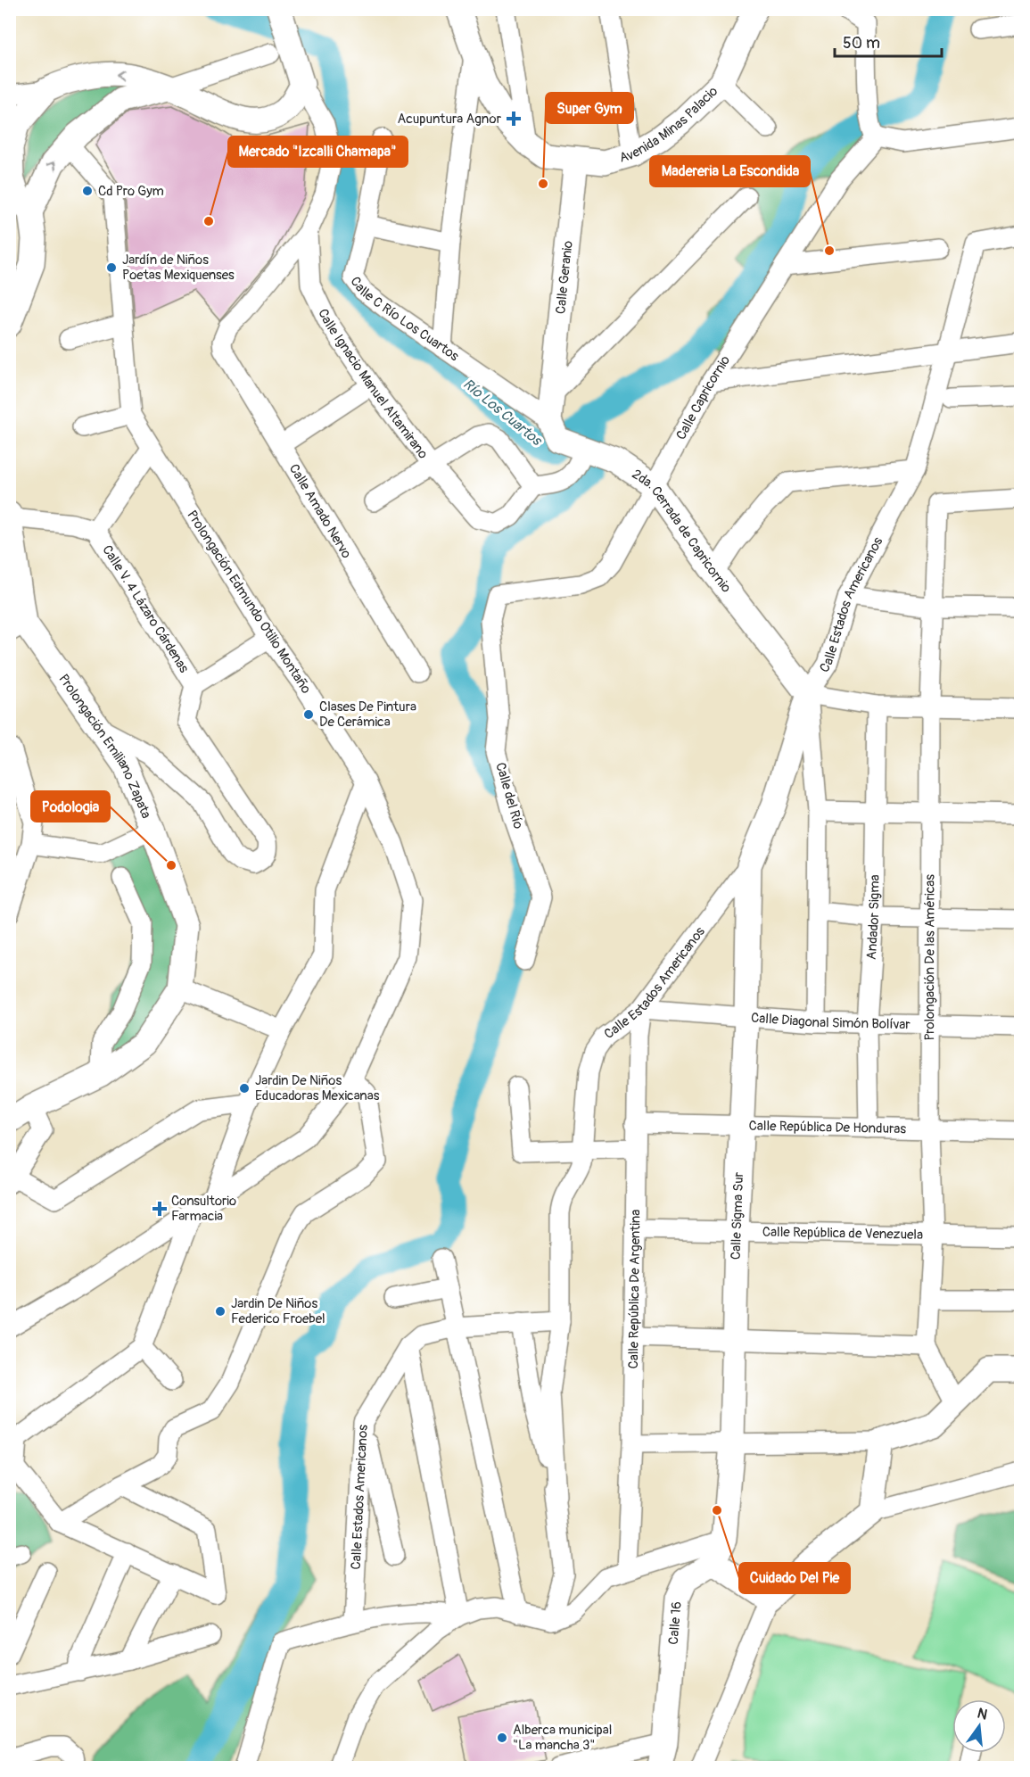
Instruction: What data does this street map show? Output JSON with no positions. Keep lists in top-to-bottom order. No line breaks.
{"streets":{"main road":["Avenida Minas Palacio","Calle Geranio","2da. Cerrada de Capricornio","Calle Estados Americanos","Prolongación Emiliano Zapata","Calle Sigma Sur","Calle 16"],"street":["Calle C Río Los Cuartos","Calle Ignacio Manuel Altamirano","Calle Capricornio","Calle Amado Nervo","Prolongación Edmundo Otilio Montaño","Calle V. 4 Lázaro Cárdenas","Calle del Río","Andador Sigma","Prolongación De las Américas","Calle Diagonal Simón Bolívar","Calle República De Honduras","Calle República de Venezuela","Calle República De Argentina"]},"crossings":[["Avenida Minas Palacio","Calle Geranio"],["Calle C Río Los Cuartos","2da. Cerrada de Capricornio"],["Calle Ignacio Manuel Altamirano","Calle Amado Nervo"],["Calle Capricornio","2da. Cerrada de Capricornio"],["Calle Capricornio","Calle del Río"],["2da. Cerrada de Capricornio","Calle Estados Americanos"],["Calle Estados Americanos","Calle Diagonal Simón Bolívar"],["Calle Estados Americanos","Calle Sigma Sur"],["Calle Estados Americanos","Calle República De Argentina"],["Calle V. 4 Lázaro Cárdenas","Prolongación Emiliano Zapata"],["Andador Sigma","Calle Diagonal Simón Bolívar"],["Andador Sigma","Calle República De Honduras"],["Prolongación De las Américas","Calle Diagonal Simón Bolívar"],["Prolongación De las Américas","Calle República De Honduras"],["Prolongación De las Américas","Calle República de Venezuela"],["Calle Diagonal Simón Bolívar","Calle Sigma Sur"],["Calle Diagonal Simón Bolívar","Calle República De Argentina"],["Calle República De Honduras","Calle Sigma Sur"],["Calle República De Honduras","Calle República De Argentina"],["Calle Sigma Sur","Calle República de Venezuela"],["Calle Sigma Sur","Calle 16"],["Calle República de Venezuela","Calle República De Argentina"]],"water":["Río Los Cuartos"],"places":{"health":["Acupuntura Agnor","Consultorio Farmacia"],"other":["Super Gym","Cd Pro Gym","Mercado \"Izcalli Chamapa\"","Madereria La Escondida","Jardín de Niños Poetas Mexiquenses","Clases De Pintura De Cerámica","Podologia","Jardin De Niños Educadoras Mexicanas","Jardin De Niños Federico Froebel","Cuidado Del Pie","Alberca municipal \"La mancha 3\""]},"scale_bar":"50 m","north":"top"}
